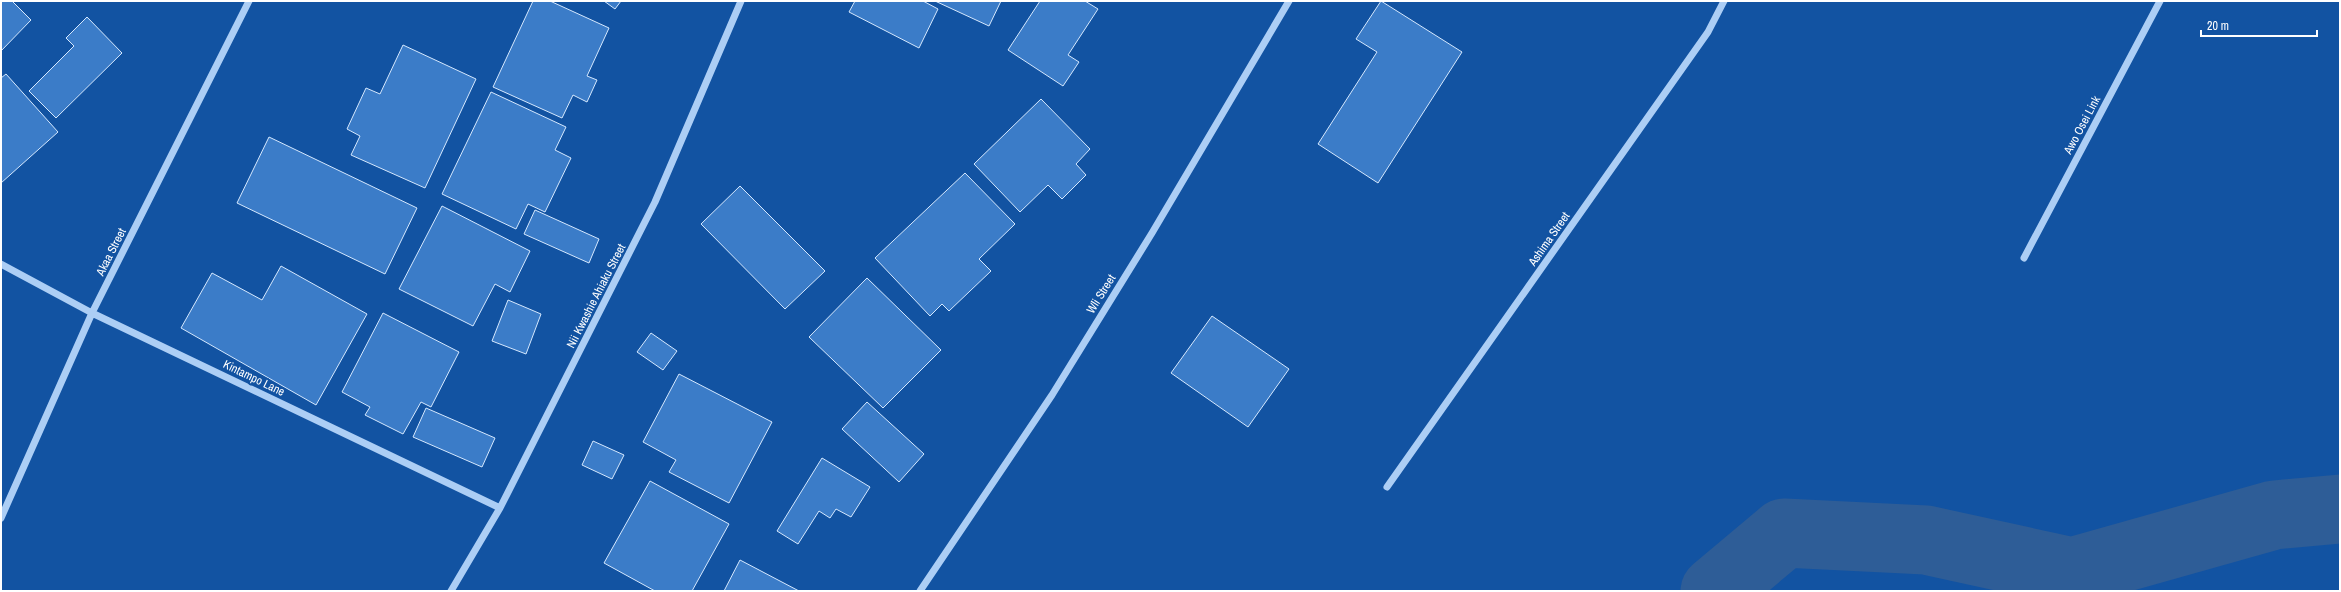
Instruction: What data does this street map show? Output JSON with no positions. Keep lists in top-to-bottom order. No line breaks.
{"streets":{"street":["Awo Osei Link","Ashima Street","Akaa Street","Wli Street","Nii Kwashie Ahiaku Street","Kintampo Lane"]},"crossings":[["Akaa Street","Kintampo Lane"],["Nii Kwashie Ahiaku Street","Kintampo Lane"]],"scale_bar":"20 m"}
